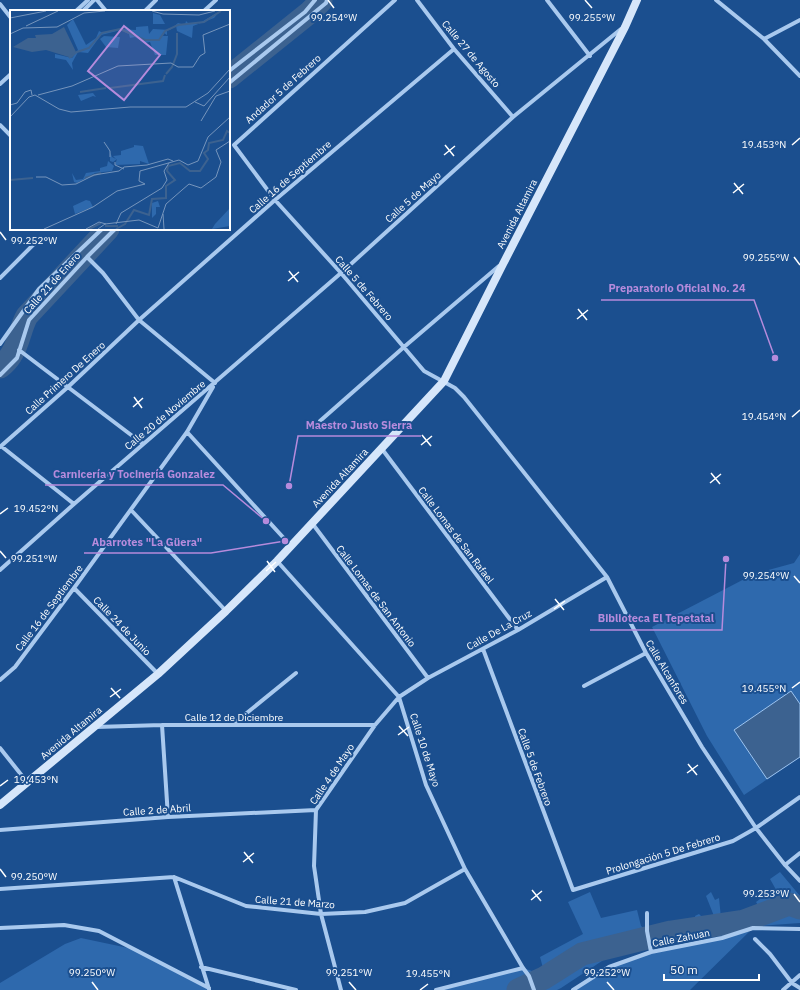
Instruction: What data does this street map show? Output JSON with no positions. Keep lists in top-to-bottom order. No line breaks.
{"streets":{"street":["Calle 27 de Agosto","Andador 5 de Febrero","Calle 16 de Septiembre","Calle 5 de Mayo","Avenida Altamira","Calle 21 de Enero","Calle 5 de Febrero","Calle Primero De Enero","Calle 20 de Noviembre","Calle Lomas de San Rafael","Calle Lomas de San Antonio","Calle 24 de Junio","Calle De La Cruz","Calle Alcanfores","Calle 12 de Diciembre","Calle 10 de Mayo","Calle 4 de Mayo","Calle 2 de Abril","Prolongación 5 De Febrero","Calle 21 de Marzo","Calle Zahuan"]},"crossings":[["Calle 27 de Agosto","Calle 16 de Septiembre"],["Calle 27 de Agosto","Calle 5 de Mayo"],["Andador 5 de Febrero","Calle 16 de Septiembre"],["Andador 5 de Febrero","Calle 5 de Febrero"],["Calle 16 de Septiembre","Calle 5 de Mayo"],["Calle 16 de Septiembre","Calle 5 de Febrero"],["Calle 16 de Septiembre","Calle Primero De Enero"],["Calle 16 de Septiembre","Calle 20 de Noviembre"],["Calle 16 de Septiembre","Calle 24 de Junio"],["Calle 5 de Mayo","Avenida Altamira"],["Calle 5 de Mayo","Calle 5 de Febrero"],["Calle 5 de Mayo","Calle 20 de Noviembre"],["Avenida Altamira","Calle 5 de Febrero"],["Avenida Altamira","Calle Lomas de San Rafael"],["Avenida Altamira","Calle Lomas de San Antonio"],["Avenida Altamira","Calle 24 de Junio"],["Avenida Altamira","Calle Alcanfores"],["Avenida Altamira","Calle 12 de Diciembre"],["Avenida Altamira","Calle 10 de Mayo"],["Calle 5 de Febrero","Calle De La Cruz"],["Calle 5 de Febrero","Calle Alcanfores"],["Calle 5 de Febrero","Prolongación 5 De Febrero"],["Calle Lomas de San Rafael","Calle De La Cruz"],["Calle Lomas de San Antonio","Calle De La Cruz"],["Calle De La Cruz","Calle Alcanfores"],["Calle De La Cruz","Calle 10 de Mayo"],["Calle De La Cruz","Calle 4 de Mayo"],["Calle Alcanfores","Prolongación 5 De Febrero"],["Calle 12 de Diciembre","Calle 4 de Mayo"],["Calle 10 de Mayo","Calle 4 de Mayo"],["Calle 10 de Mayo","Calle 21 de Marzo"],["Calle 4 de Mayo","Calle 2 de Abril"],["Calle 4 de Mayo","Calle 21 de Marzo"]],"places":["Preparatorio Oficial No. 24","Maestro Justo Sierra","Carnicería y Tocinería Gonzalez","Abarrotes \"La Güera\"","Biblioteca El Tepetatal"],"scale_bar":"50 m","coordinates":["99.254°W","99.255°W","19.453°N","99.252°W","19.454°N","19.452°N","99.251°W","19.455°N","99.250°W","99.253°W"]}
